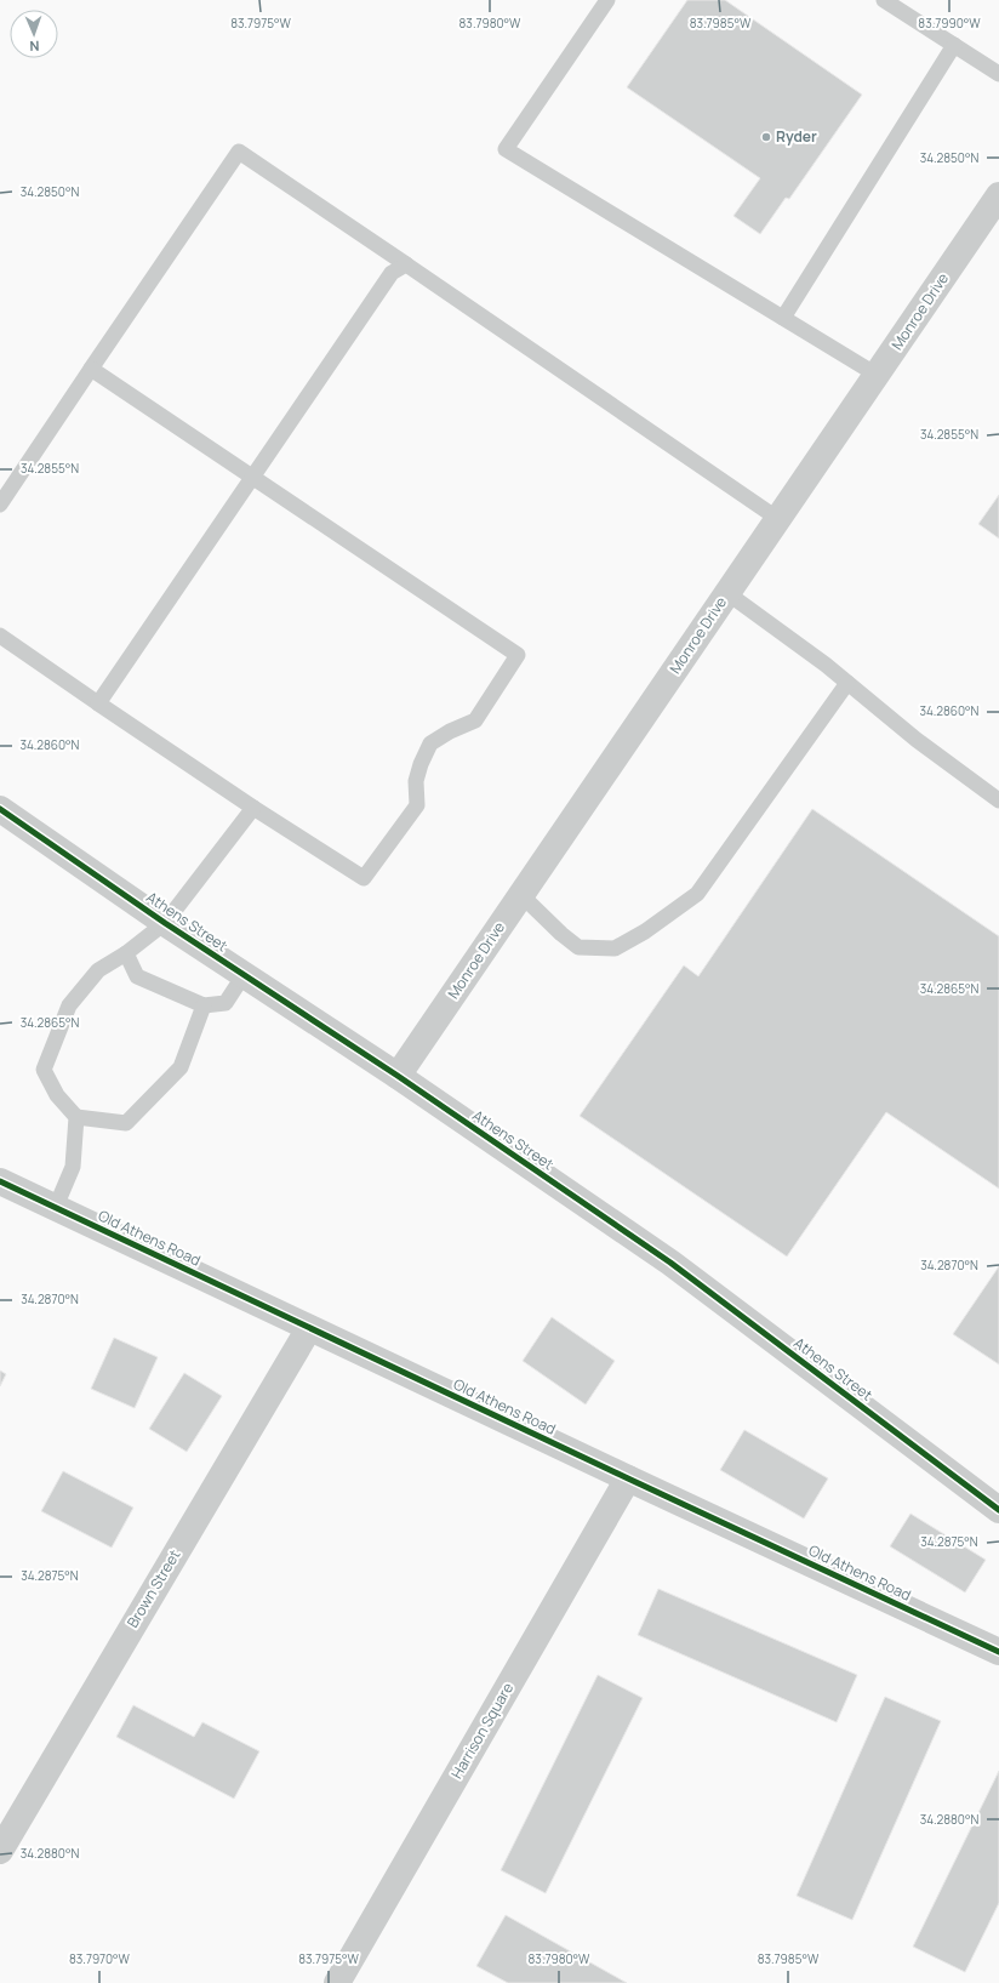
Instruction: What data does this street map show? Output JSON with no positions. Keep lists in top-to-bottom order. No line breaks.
{"streets":{"street":["Monroe Drive","Athens Street","Old Athens Road","Brown Street","Harrison Square"]},"crossings":[["Monroe Drive","Athens Street"],["Old Athens Road","Brown Street"],["Old Athens Road","Harrison Square"]],"places":["Ryder"],"north":"bottom","coordinates":["83.7975°W","83.7980°W","83.7985°W","83.7990°W","34.2850°N","34.2855°N","34.2860°N","34.2865°N","34.2870°N","34.2875°N","34.2880°N","83.7970°W"]}
